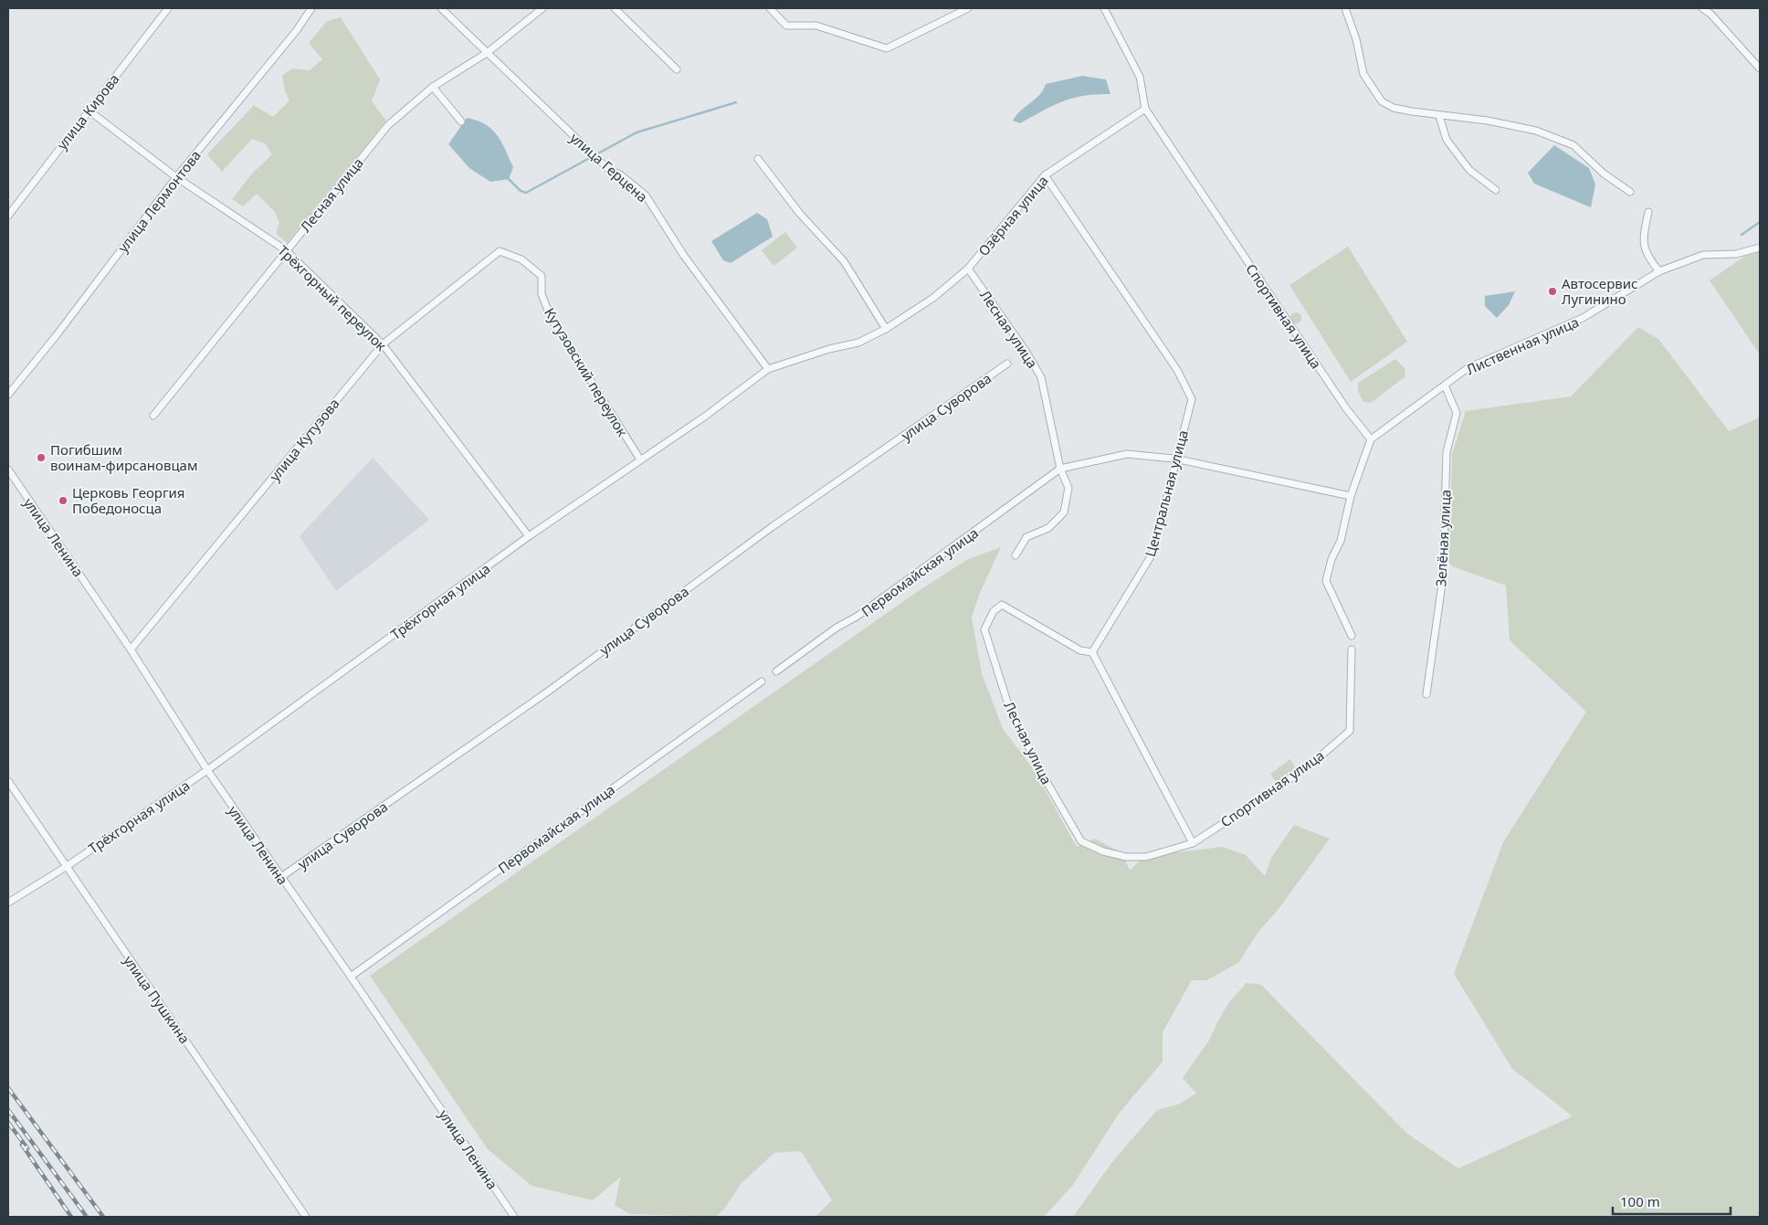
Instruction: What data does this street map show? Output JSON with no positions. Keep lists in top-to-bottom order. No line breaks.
{"streets":{"street":["улица Кирова","улица Герцена","Лесная улица","улица Лермонтова","Озёрная улица","Трёхгорный переулок","Спортивная улица","Лиственная улица","Кутузовский переулок","улица Суворова","улица Кутузова","Центральная улица","улица Ленина","Зелёная улица","Первомайская улица","Трёхгорная улица","улица Пушкина"]},"crossings":[["улица Кирова","Трёхгорный переулок"],["улица Герцена","Лесная улица"],["улица Герцена","Трёхгорная улица"],["Лесная улица","Озёрная улица"],["Лесная улица","Трёхгорный переулок"],["Лесная улица","Спортивная улица"],["Лесная улица","Центральная улица"],["Лесная улица","Первомайская улица"],["улица Лермонтова","Трёхгорный переулок"],["Озёрная улица","Спортивная улица"],["Озёрная улица","Центральная улица"],["Озёрная улица","Трёхгорная улица"],["Трёхгорный переулок","улица Кутузова"],["Трёхгорный переулок","Трёхгорная улица"],["Спортивная улица","Лиственная улица"],["Лиственная улица","Зелёная улица"],["Кутузовский переулок","улица Кутузова"],["Кутузовский переулок","Трёхгорная улица"],["улица Суворова","улица Ленина"],["улица Кутузова","улица Ленина"],["улица Ленина","Первомайская улица"],["улица Ленина","Трёхгорная улица"],["Трёхгорная улица","улица Пушкина"]],"places":["Автосервис Лугинино","Погибшим воинам-фирсановцам","Церковь Георгия Победоносца"],"scale_bar":"100 m"}
